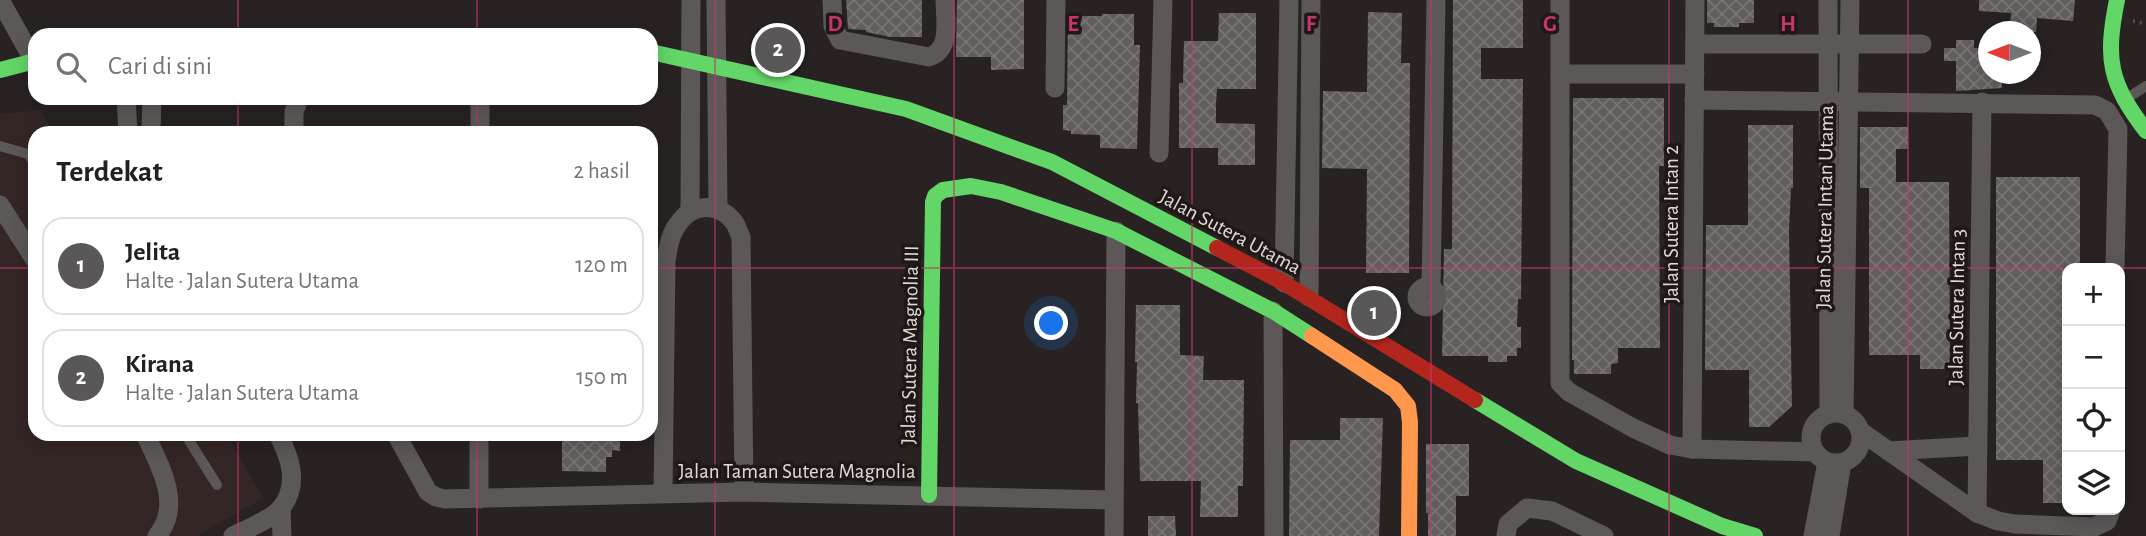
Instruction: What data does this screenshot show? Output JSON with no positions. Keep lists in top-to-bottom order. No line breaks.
{"streets":{"street":["Jalan Sutera Intan Utama","Jalan Sutera Intan 2","Jalan Sutera Utama","Jalan Sutera Intan 3","Jalan Sutera Magnolia III","Jalan Taman Sutera Magnolia"]},"crossings":[["Jalan Sutera Magnolia III","Jalan Taman Sutera Magnolia"]],"north":"left","page":{"pins":["2","1"],"search":"Cari di sini","heading":["Terdekat","2 hasil"],"list":[{"mark":"1","name":"Jelita","note":"Halte · Jalan Sutera Utama","value":"120 m"},{"mark":"2","name":"Kirana","note":"Halte · Jalan Sutera Utama","value":"150 m"}],"map_buttons":["+","−"]},"grid":{"columns":["D","E","F","G","H"]}}
